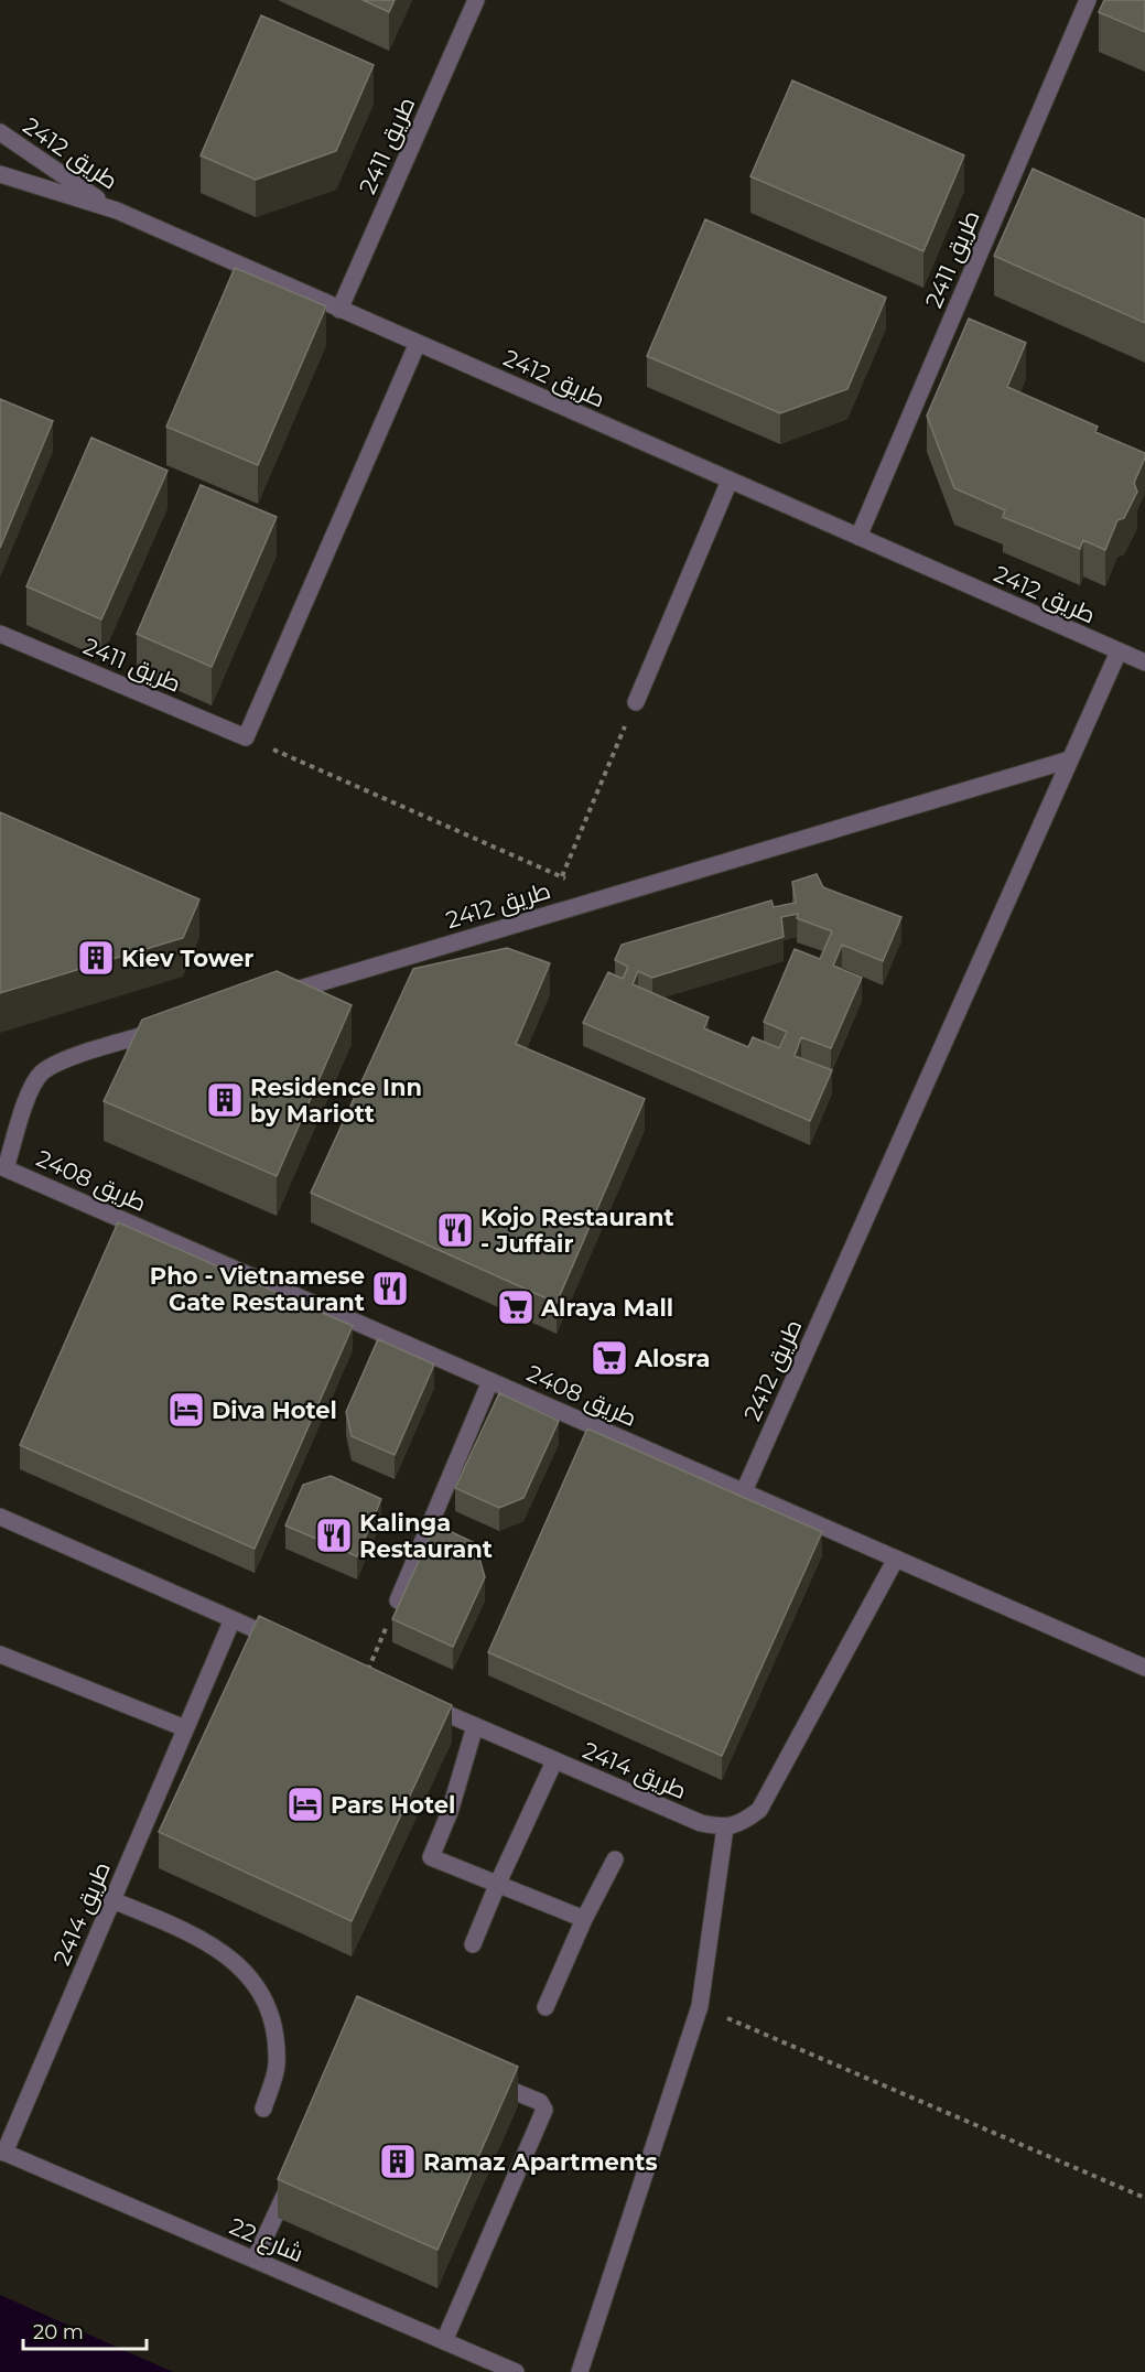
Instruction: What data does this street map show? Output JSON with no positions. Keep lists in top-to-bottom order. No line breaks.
{"streets":{"street":["طريق 2411","طريق 2412","طريق 2408","طريق 2414","شارع 22"]},"crossings":[["طريق 2411","طريق 2412"],["طريق 2412","طريق 2408"],["طريق 2414","شارع 22"]],"places":{"building":["Kiev Tower","Residence Inn by Mariott","Ramaz Apartments"],"restaurant":["Kojo Restaurant - Juffair","Pho - Vietnamese Gate Restaurant","Kalinga Restaurant"],"supermarket":["Alraya Mall","Alosra"],"hotel":["Diva Hotel","Pars Hotel"]},"scale_bar":"20 m"}
